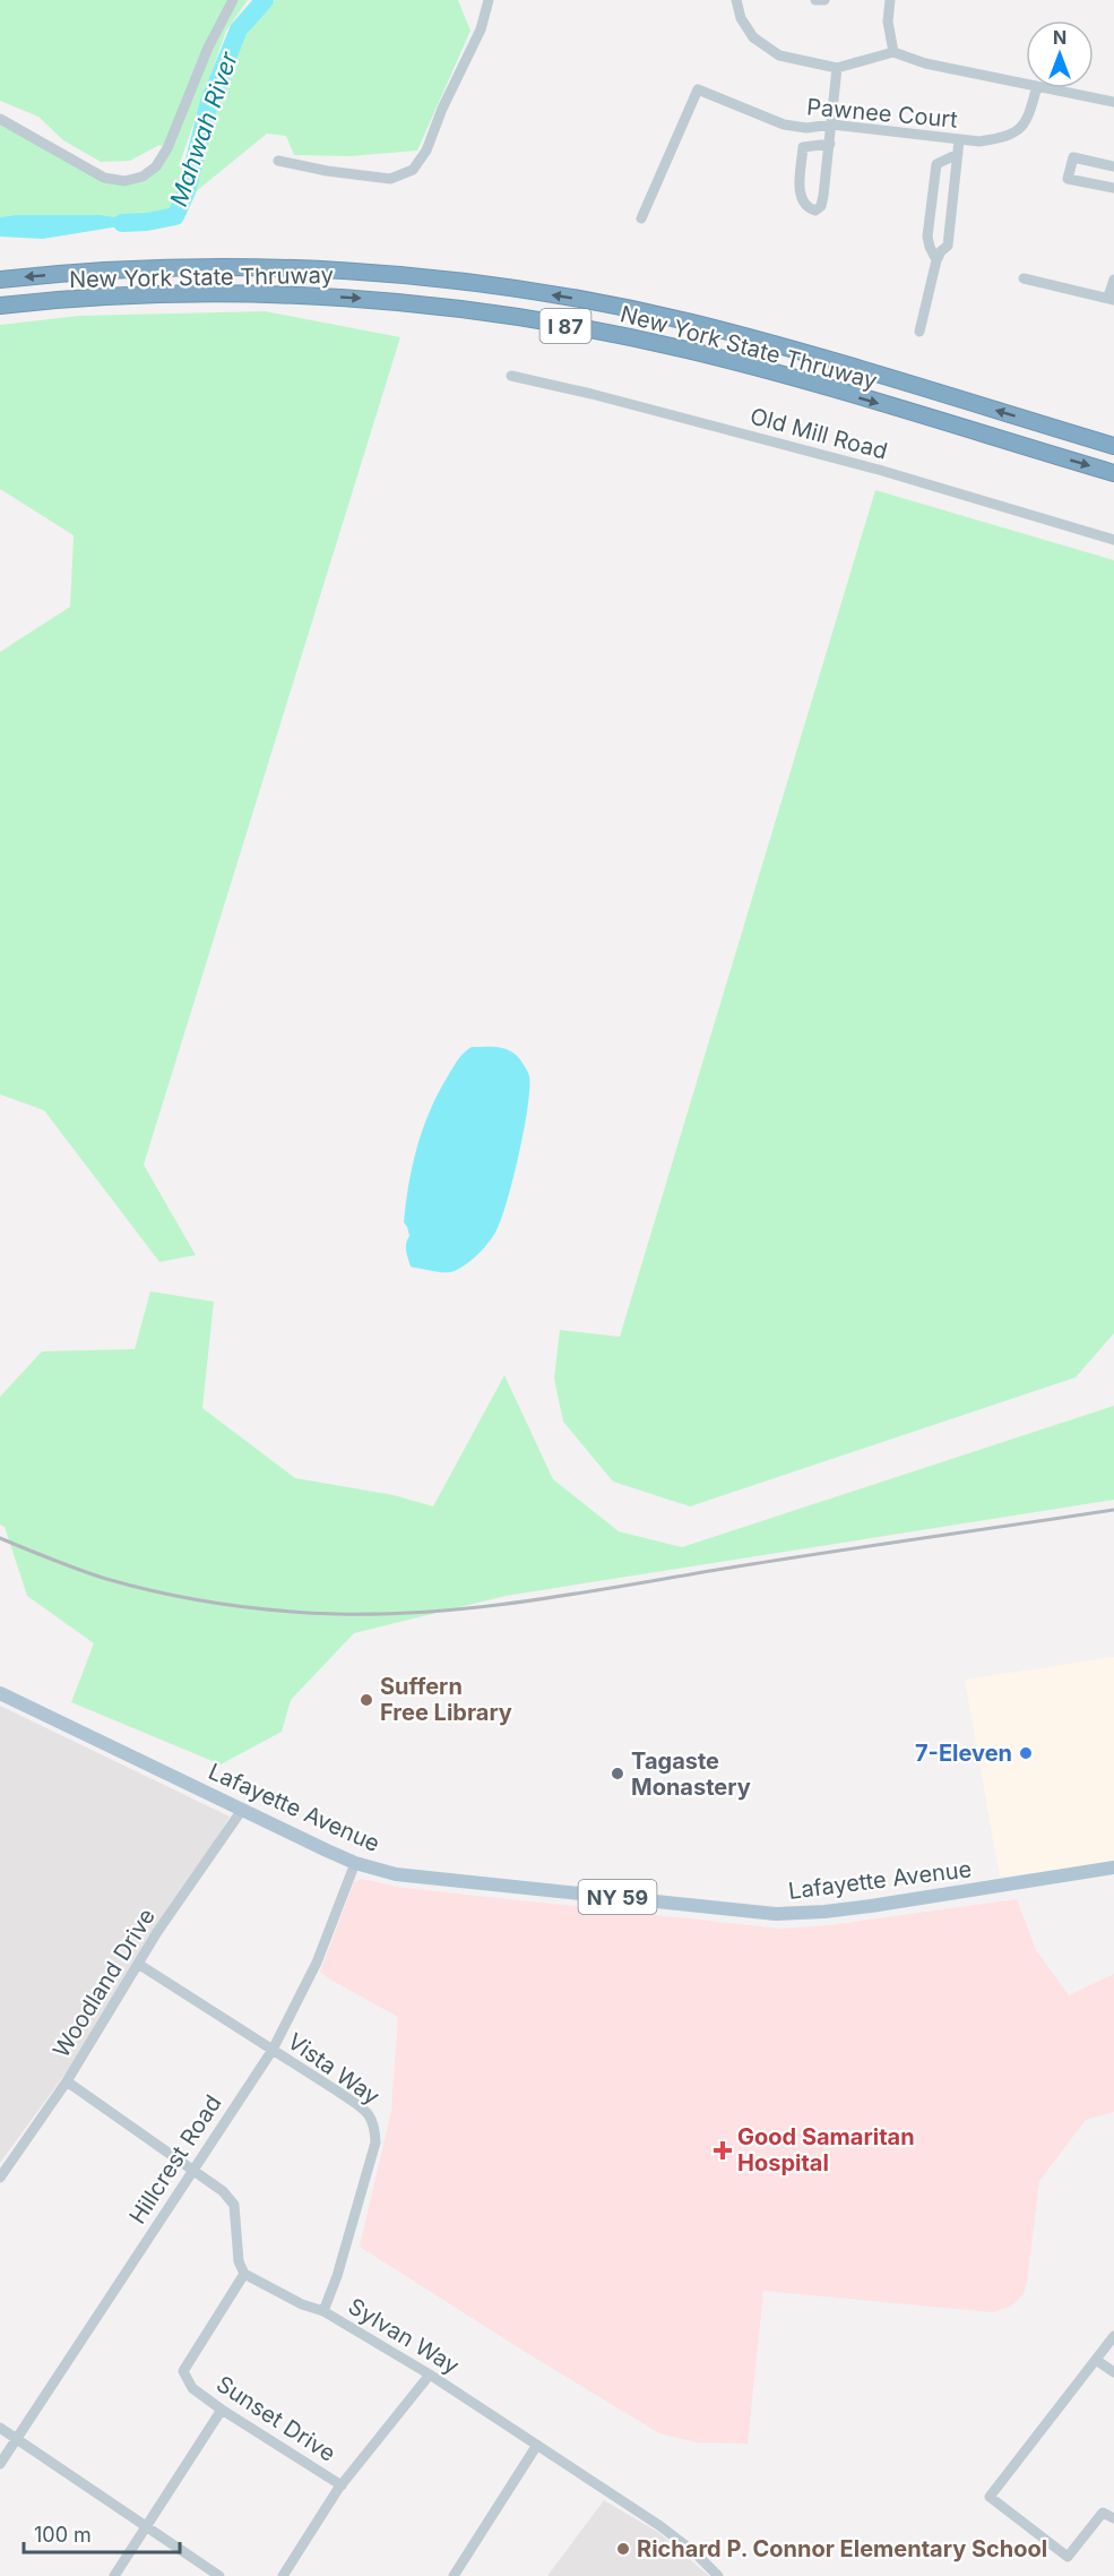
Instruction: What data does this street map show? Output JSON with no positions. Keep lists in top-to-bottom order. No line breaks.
{"streets":{"highway":["New York State Thruway","I 87"],"main road":["Lafayette Avenue","NY 59"],"street":["Pawnee Court","Old Mill Road","Woodland Drive","Vista Way","Hillcrest Road","Sylvan Way","Sunset Drive"]},"crossings":[["Lafayette Avenue","Woodland Drive"],["Lafayette Avenue","Hillcrest Road"],["Woodland Drive","Vista Way"],["Vista Way","Hillcrest Road"],["Vista Way","Sylvan Way"],["Sylvan Way","Sunset Drive"]],"water":["Mahwah River"],"places":{"other":["Suffern Free Library","7-Eleven","Tagaste Monastery","Richard P. Connor Elementary School"],"health":["Good Samaritan Hospital"]},"scale_bar":"100 m","north":"top"}
